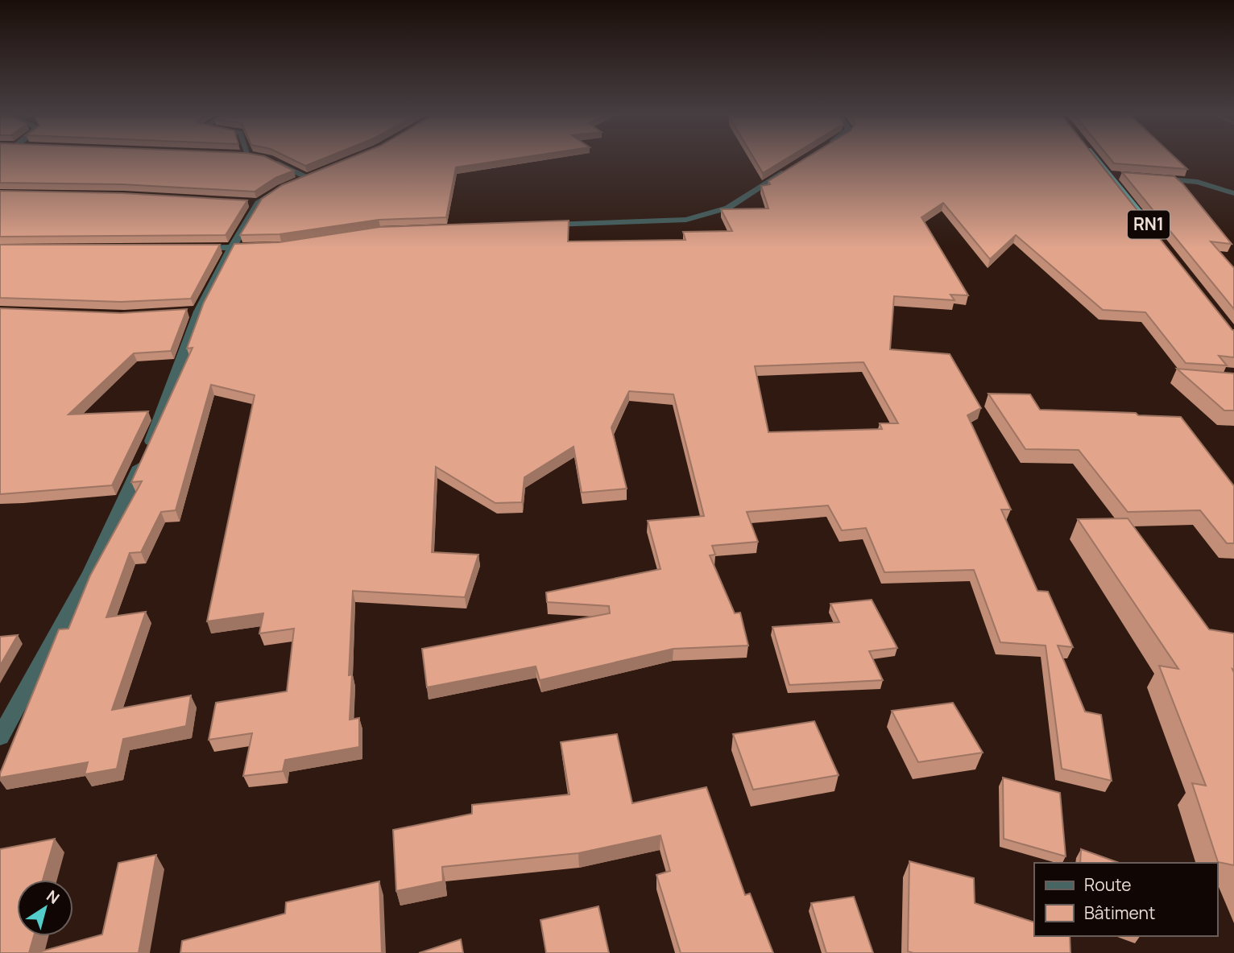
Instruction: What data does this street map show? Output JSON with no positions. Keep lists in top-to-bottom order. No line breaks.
{"streets":{"highway":["RN1"]},"legend":["Route","Bâtiment"],"north":"top right"}
